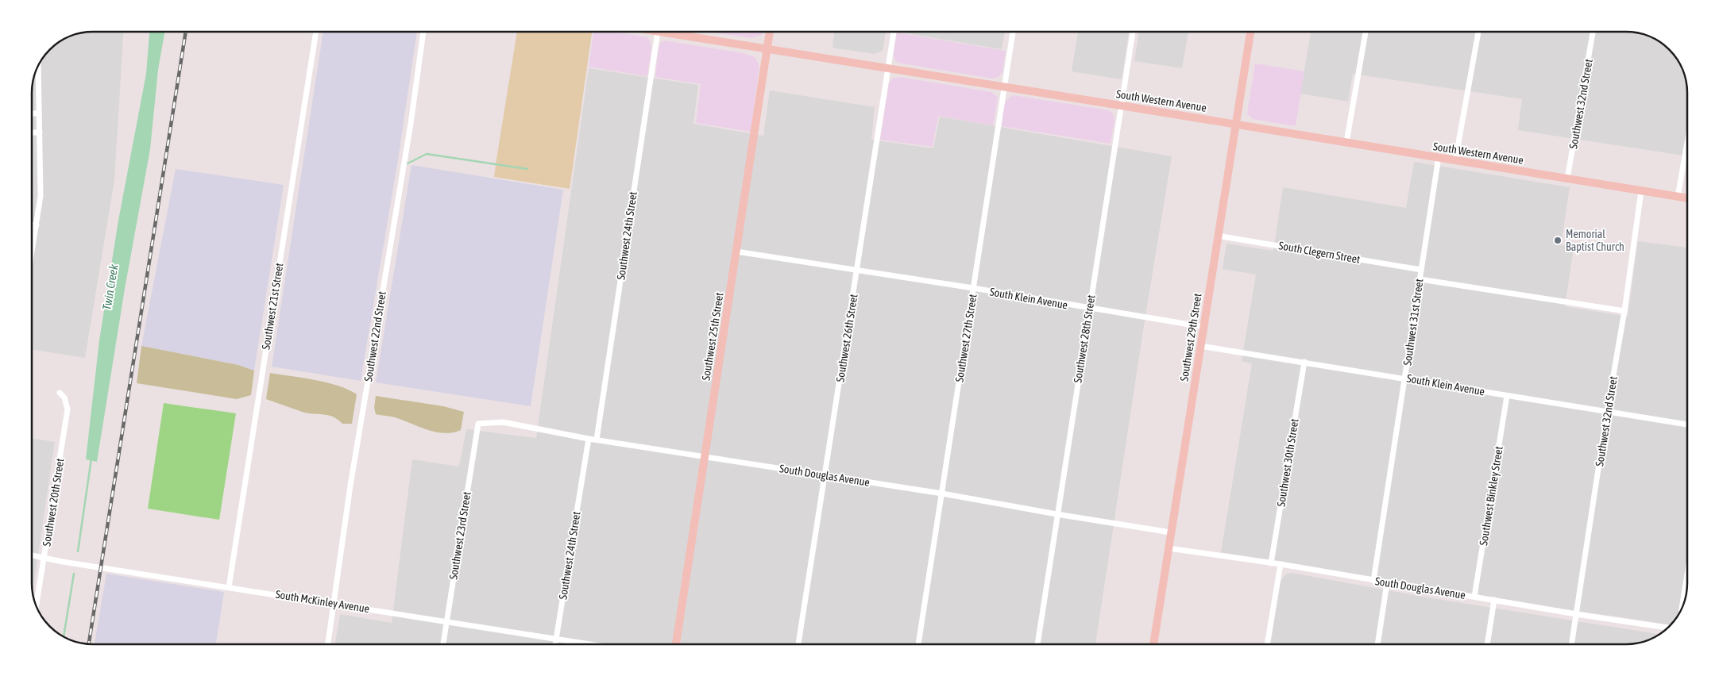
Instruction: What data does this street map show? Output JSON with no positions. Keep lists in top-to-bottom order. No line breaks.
{"streets":{"main road":["South Western Avenue","Southwest 25th Street","Southwest 29th Street"],"street":["Southwest 32nd Street","Southwest 24th Street","South Clegern Street","South Klein Avenue","Southwest 21st Street","Southwest 31st Street","Southwest 22nd Street","Southwest 26th Street","Southwest 27th Street","Southwest 28th Street","Southwest 30th Street","South Douglas Avenue","Southwest Binkley Street","Southwest 20th Street","Southwest 23rd Street","South McKinley Avenue"]},"crossings":[["South Western Avenue","Southwest 32nd Street"],["South Western Avenue","Southwest 24th Street"],["South Western Avenue","Southwest 31st Street"],["South Western Avenue","Southwest 25th Street"],["South Western Avenue","Southwest 29th Street"],["South Western Avenue","Southwest 26th Street"],["South Western Avenue","Southwest 27th Street"],["South Western Avenue","Southwest 28th Street"],["Southwest 32nd Street","South Klein Avenue"],["Southwest 32nd Street","South Douglas Avenue"],["Southwest 24th Street","South Douglas Avenue"],["Southwest 24th Street","South McKinley Avenue"],["South Clegern Street","Southwest 31st Street"],["South Clegern Street","Southwest 29th Street"],["South Klein Avenue","Southwest 31st Street"],["South Klein Avenue","Southwest 25th Street"],["South Klein Avenue","Southwest 29th Street"],["South Klein Avenue","Southwest 26th Street"],["South Klein Avenue","Southwest 27th Street"],["South Klein Avenue","Southwest 28th Street"],["South Klein Avenue","Southwest 30th Street"],["South Klein Avenue","Southwest Binkley Street"],["Southwest 21st Street","South McKinley Avenue"],["Southwest 31st Street","South Douglas Avenue"],["Southwest 22nd Street","South McKinley Avenue"],["Southwest 25th Street","South Douglas Avenue"],["Southwest 29th Street","South Douglas Avenue"],["Southwest 26th Street","South Douglas Avenue"],["Southwest 27th Street","South Douglas Avenue"],["Southwest 28th Street","South Douglas Avenue"],["Southwest 30th Street","South Douglas Avenue"],["South Douglas Avenue","Southwest Binkley Street"],["South Douglas Avenue","Southwest 23rd Street"],["Southwest 20th Street","South McKinley Avenue"],["Southwest 23rd Street","South McKinley Avenue"]],"water":["Twin Creek"],"places":["Memorial Baptist Church"]}
